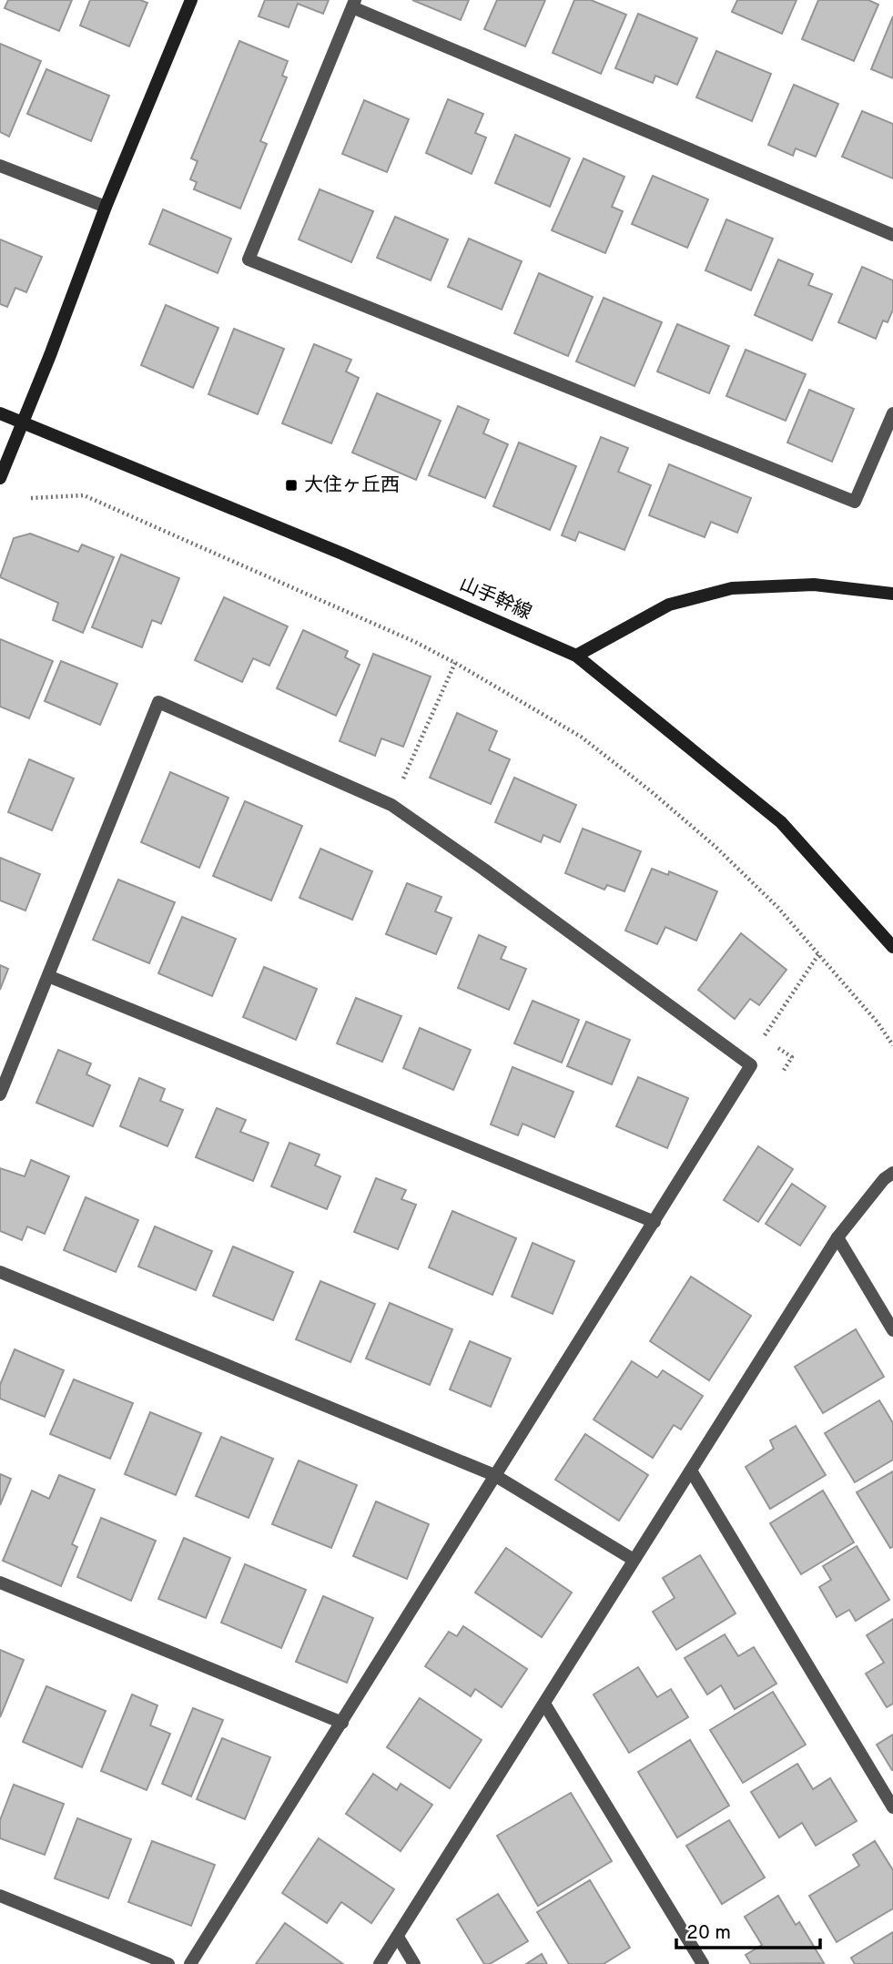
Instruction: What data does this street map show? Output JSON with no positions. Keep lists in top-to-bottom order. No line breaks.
{"streets":{"street":["山手幹線"]},"places":{"transit":["大住ヶ丘西"]},"scale_bar":"20 m"}
